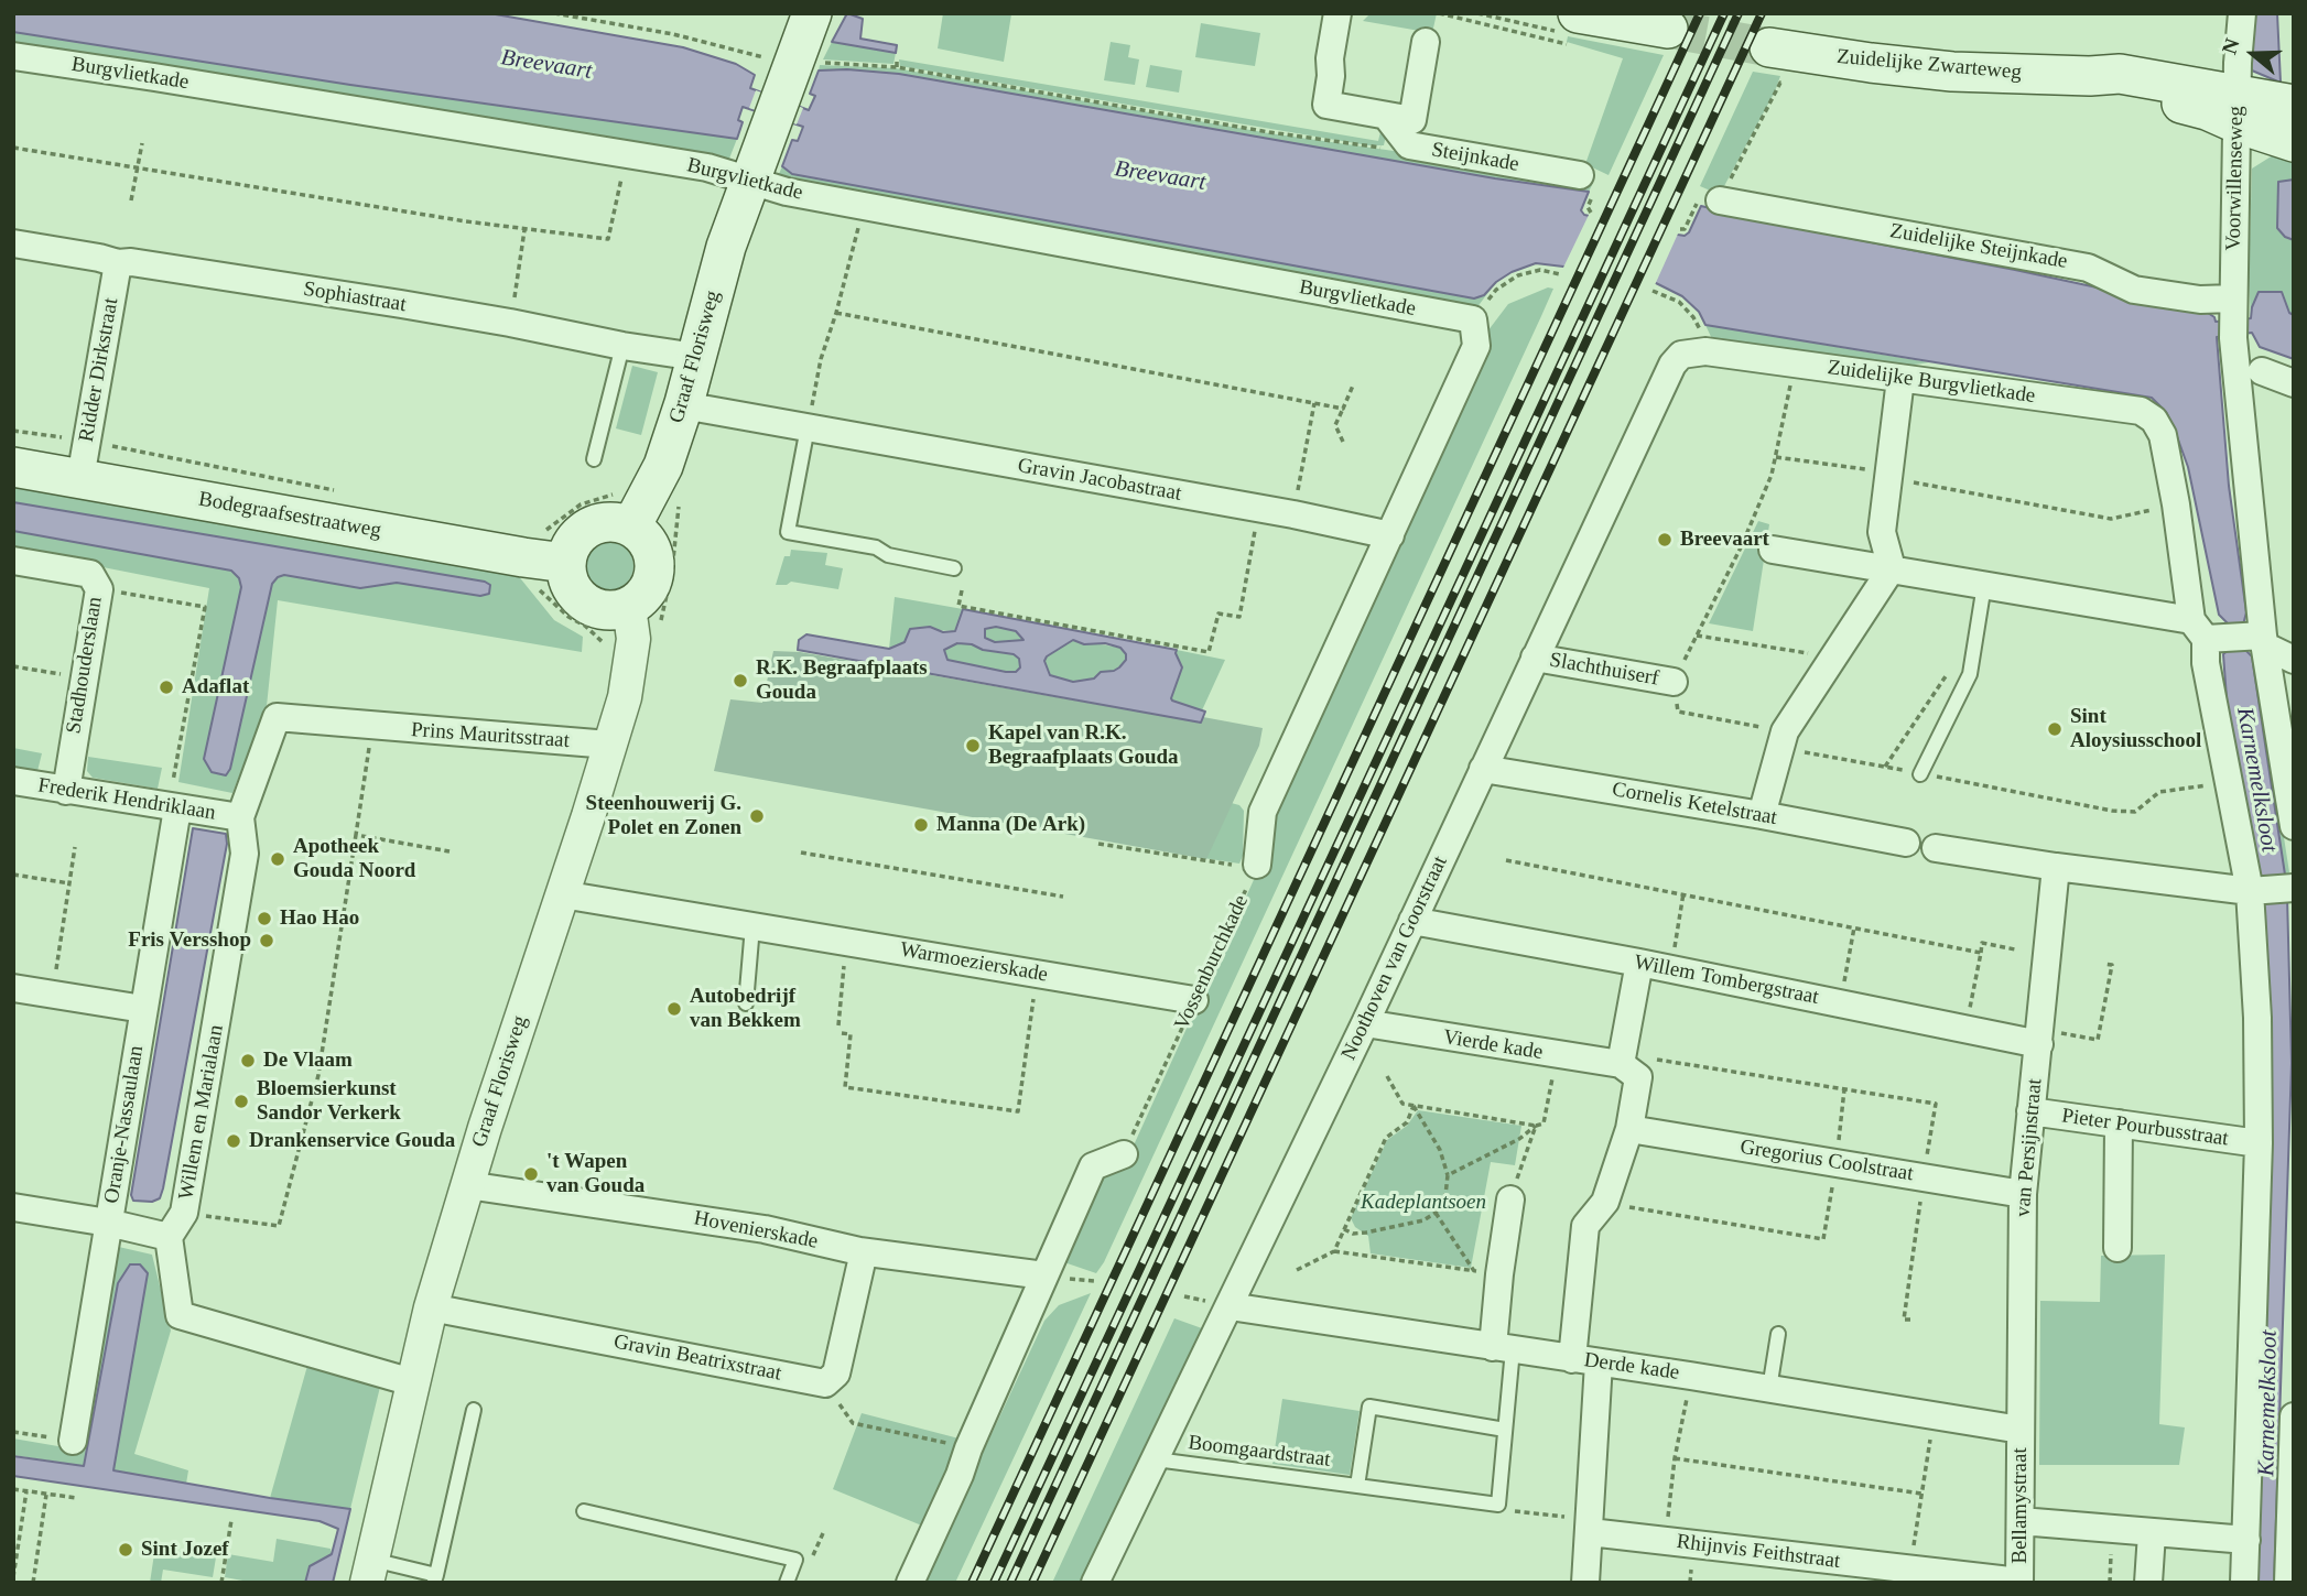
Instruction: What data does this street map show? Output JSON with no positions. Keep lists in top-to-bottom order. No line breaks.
{"streets":{"main road":["Zuidelijke Zwarteweg","Graaf Florisweg","Bodegraafsestraatweg"],"street":["Burgvlietkade","Steijnkade","Voorwillenseweg","Zuidelijke Steijnkade","Sophiastraat","Ridder Dirkstraat","Zuidelijke Burgvlietkade","Gravin Jacobastraat","Stadhouderslaan","Slachthuiserf","Prins Mauritsstraat","Frederik Hendriklaan","Cornelis Ketelstraat","Noothoven van Goorstraat","Warmoezierskade","Willem Tombergstraat","Vierde kade","Willem en Marialaan","Oranje-Nassaulaan","Pieter Pourbusstraat","van Persijnstraat","Gregorius Coolstraat","Hovenierskade","Gravin Beatrixstraat","Derde kade","Bellamystraat","Rhijnvis Feithstraat"],"lane":["Boomgaardstraat"],"path":["Vossenburchkade"]},"crossings":[["Zuidelijke Zwarteweg","Voorwillenseweg"],["Burgvlietkade","Graaf Florisweg"],["Voorwillenseweg","Zuidelijke Steijnkade"],["Sophiastraat","Graaf Florisweg"],["Sophiastraat","Ridder Dirkstraat"],["Graaf Florisweg","Gravin Jacobastraat"],["Graaf Florisweg","Prins Mauritsstraat"],["Graaf Florisweg","Warmoezierskade"],["Graaf Florisweg","Hovenierskade"],["Graaf Florisweg","Gravin Beatrixstraat"],["Ridder Dirkstraat","Bodegraafsestraatweg"],["Zuidelijke Burgvlietkade","Noothoven van Goorstraat"],["Stadhouderslaan","Frederik Hendriklaan"],["Slachthuiserf","Noothoven van Goorstraat"],["Prins Mauritsstraat","Willem en Marialaan"],["Frederik Hendriklaan","Willem en Marialaan"],["Frederik Hendriklaan","Oranje-Nassaulaan"],["Cornelis Ketelstraat","Noothoven van Goorstraat"],["Noothoven van Goorstraat","Willem Tombergstraat"],["Noothoven van Goorstraat","Vierde kade"],["Noothoven van Goorstraat","Derde kade"],["Noothoven van Goorstraat","Boomgaardstraat"],["Warmoezierskade","Vossenburchkade"],["Willem Tombergstraat","van Persijnstraat"],["Pieter Pourbusstraat","van Persijnstraat"],["van Persijnstraat","Gregorius Coolstraat"],["van Persijnstraat","Derde kade"],["van Persijnstraat","Bellamystraat"],["Derde kade","Bellamystraat"],["Bellamystraat","Rhijnvis Feithstraat"]],"water":["Breevaart","Karnemelksloot"],"parks":["Kadeplantsoen"],"places":["Breevaart","R.K. Begraafplaats Gouda","Adaflat","Sint Aloysiusschool","Kapel van R.K. Begraafplaats Gouda","Steenhouwerij G. Polet en Zonen","Manna (De Ark)","Apotheek Gouda Noord","Hao Hao","Fris Versshop","Autobedrijf van Bekkem","De Vlaam","Bloemsierkunst Sandor Verkerk","Drankenservice Gouda","'t Wapen van Gouda","Sint Jozef"],"north":"left"}
